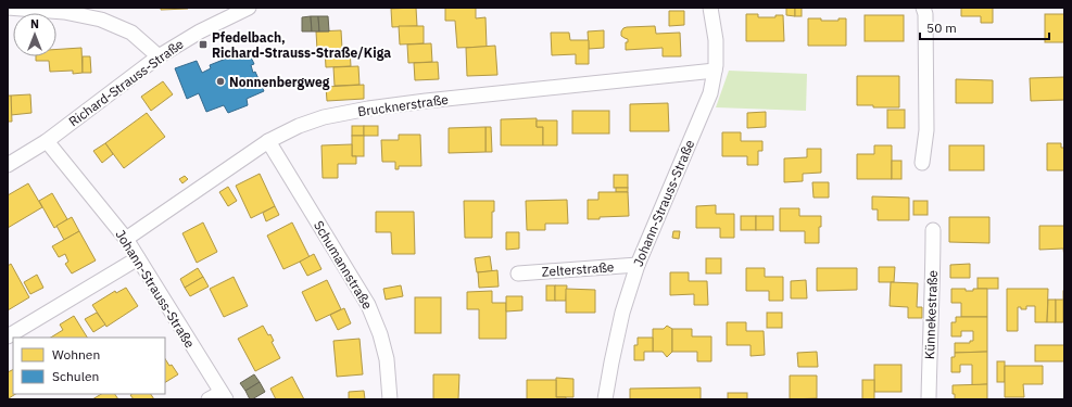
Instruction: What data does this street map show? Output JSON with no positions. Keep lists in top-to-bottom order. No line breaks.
{"streets":{"street":["Richard-Strauss-Straße","Brucknerstraße","Johann-Strauss-Straße","Schumannstraße","Zelterstraße","Künnekestraße"]},"crossings":[["Richard-Strauss-Straße","Johann-Strauss-Straße"],["Brucknerstraße","Johann-Strauss-Straße"],["Brucknerstraße","Schumannstraße"],["Johann-Strauss-Straße","Zelterstraße"]],"places":{"transit":["Pfedelbach, Richard-Strauss-Straße/Kiga"],"other":["Nonnenbergweg"]},"legend":["Wohnen","Schulen"],"scale_bar":"50 m","north":"top"}
